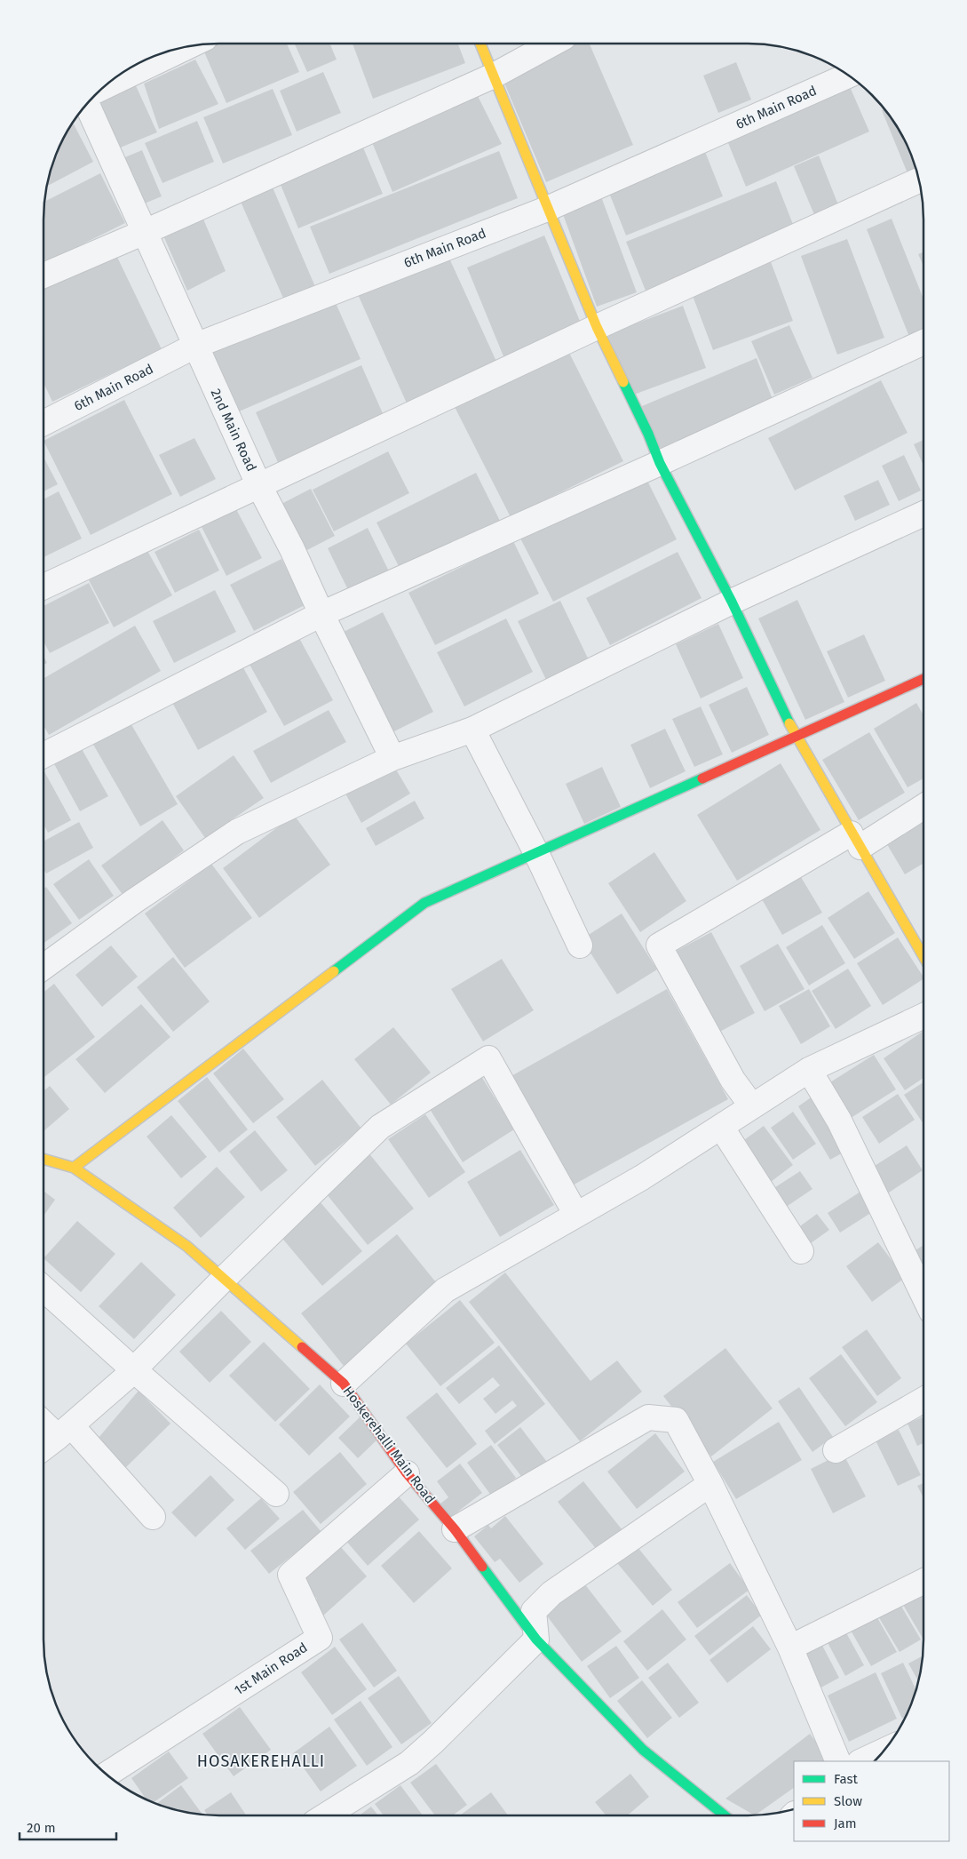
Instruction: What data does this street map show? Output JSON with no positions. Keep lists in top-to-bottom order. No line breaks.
{"streets":{"street":["6th Main Road","2nd Main Road","Hoskerehalli Main Road","1st Main Road"]},"crossings":[["6th Main Road","2nd Main Road"],["Hoskerehalli Main Road","1st Main Road"]],"districts":["HOSAKEREHALLI"],"legend":["Fast","Slow","Jam"],"scale_bar":"20 m"}
